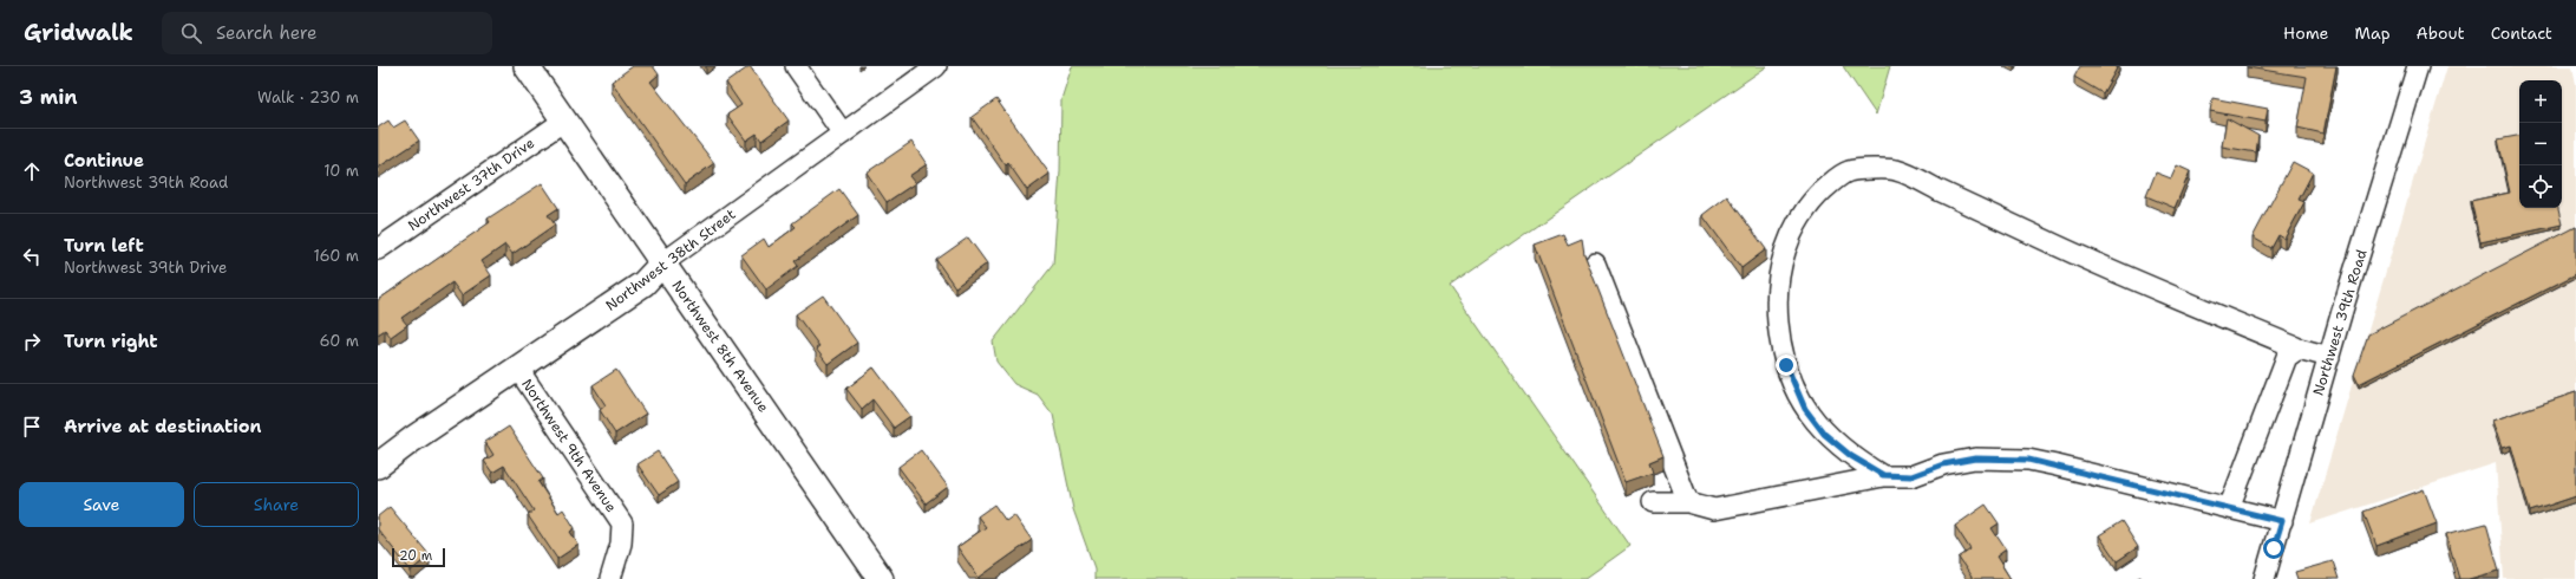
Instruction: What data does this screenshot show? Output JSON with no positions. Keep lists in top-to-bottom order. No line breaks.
{"streets":{"street":["Northwest 37th Drive","Northwest 38th Street","Northwest 39th Road","Northwest 8th Avenue","Northwest 9th Avenue"]},"crossings":[["Northwest 37th Drive","Northwest 8th Avenue"],["Northwest 38th Street","Northwest 8th Avenue"],["Northwest 38th Street","Northwest 9th Avenue"]],"scale_bar":"20 m","page":{"header":"Gridwalk","search":"Search here","nav":["Home","Map","About","Contact"],"heading":["3 min","Walk · 230 m"],"map_buttons":["+","−"],"list":[["Continue","Northwest 39th Road","10 m"],["Turn left","Northwest 39th Drive","160 m"],["Turn right","60 m"],"Arrive at destination"],"buttons":["Save","Share"],"scale":"20 m"}}
